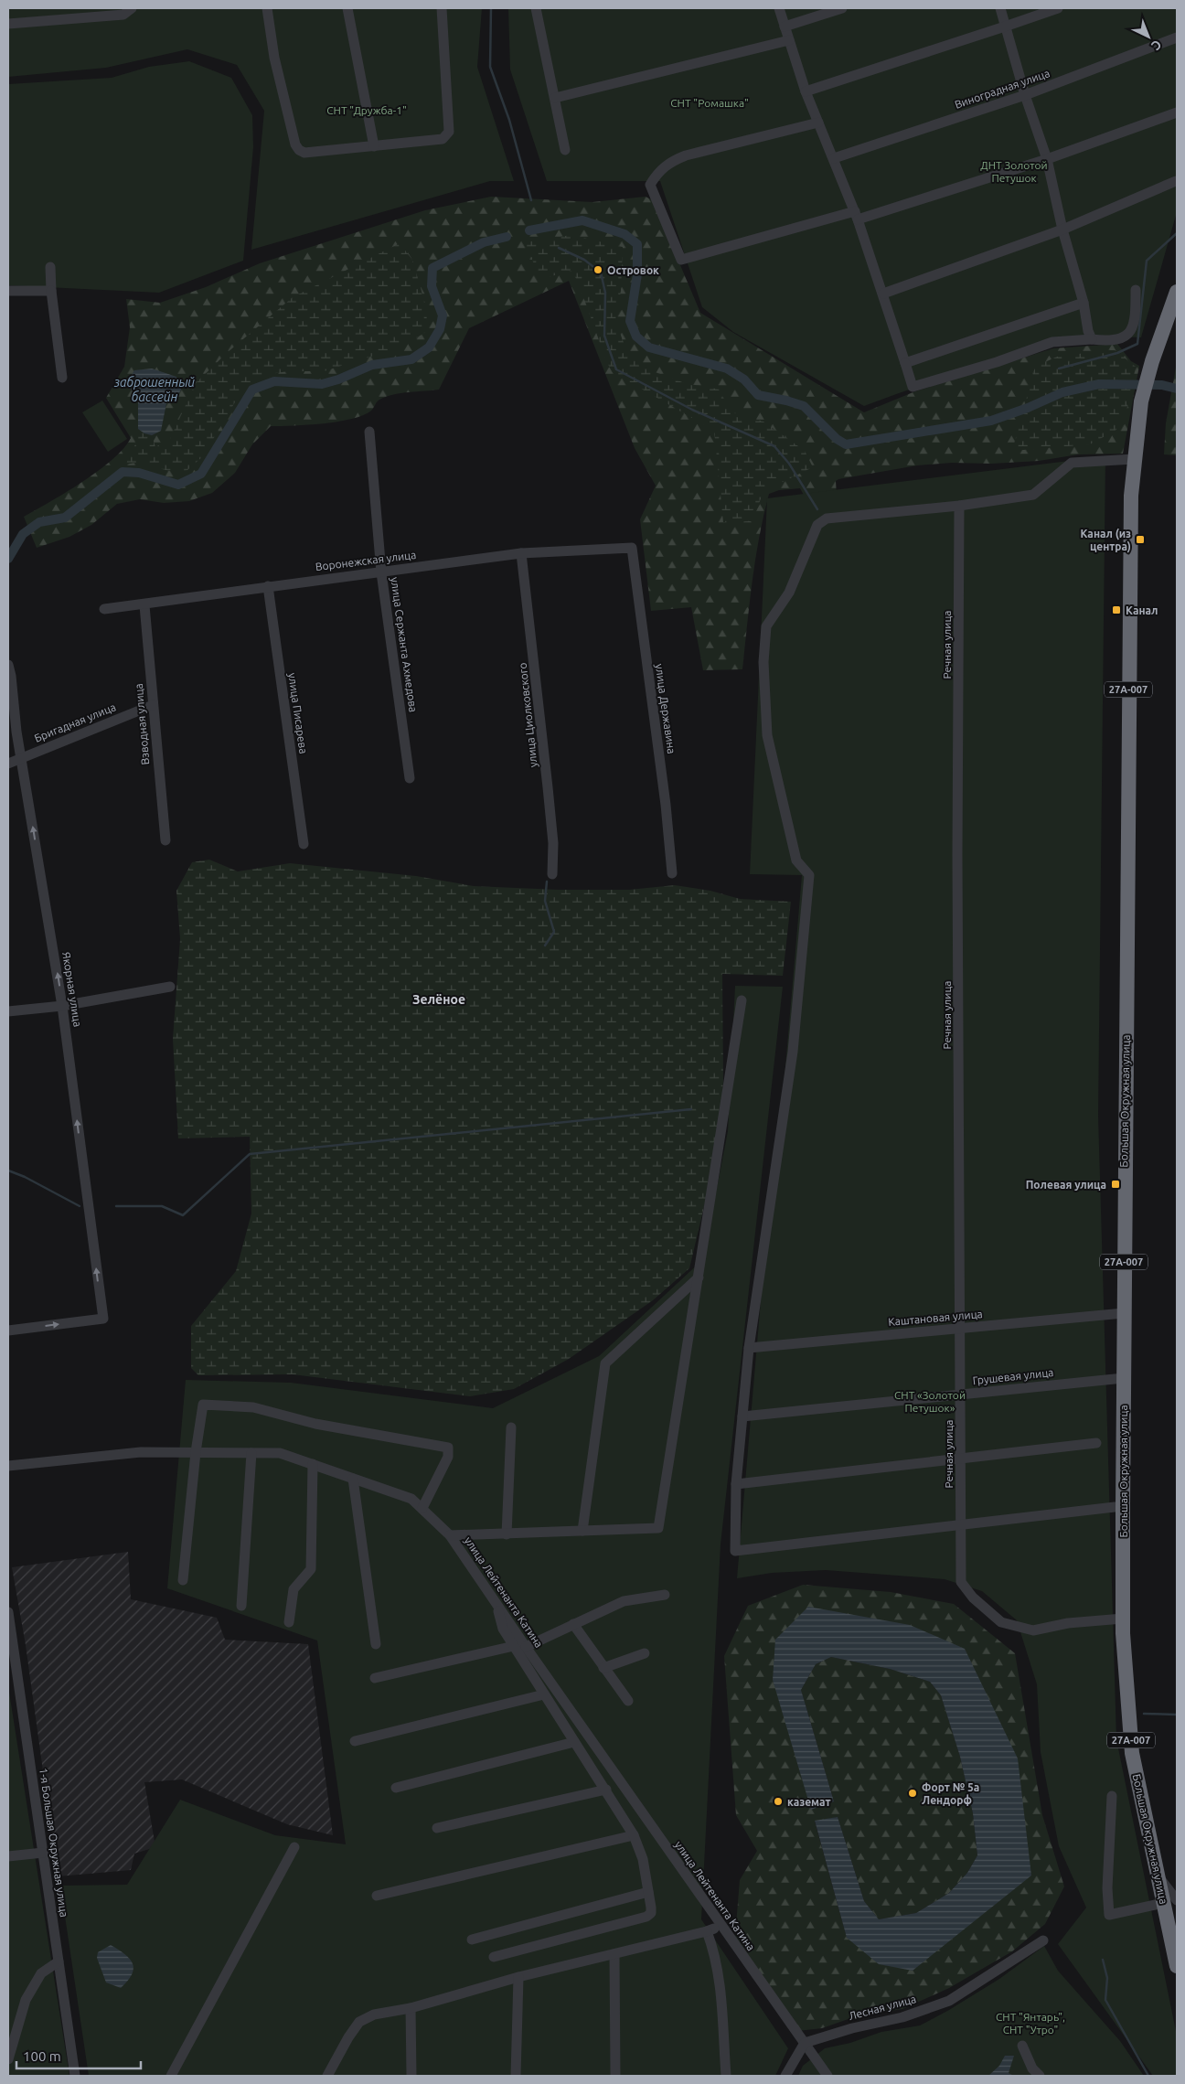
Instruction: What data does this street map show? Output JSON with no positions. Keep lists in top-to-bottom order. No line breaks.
{"streets":{"highway":["27А-007","Большая Окружная улица"],"street":["Виноградная улица","Воронежская улица","улица Сержанта Ахмедова","Речная улица","улица Державина","улица Писарева","улица Циолковского","Бригадная улица","Взводная улица","Якорная улица","Каштановая улица","Грушевая улица","улица Лейтенанта Катина","1-я Большая Окружная улица","Лесная улица"]},"crossings":[["Воронежская улица","улица Сержанта Ахмедова"],["Воронежская улица","улица Державина"],["Воронежская улица","улица Писарева"],["Воронежская улица","улица Циолковского"],["Воронежская улица","Взводная улица"],["Речная улица","Большая Окружная улица"],["Речная улица","Каштановая улица"],["Речная улица","Грушевая улица"],["Бригадная улица","Взводная улица"],["Бригадная улица","Якорная улица"],["Большая Окружная улица","Каштановая улица"],["Большая Окружная улица","Грушевая улица"],["улица Лейтенанта Катина","Лесная улица"]],"one_way":["Якорная улица"],"districts":["Зелёное"],"water":["заброшенный бассейн"],"parks":["СНТ \"Ромашка\"","СНТ \"Дружба-1\"","ДНТ Золотой Петушок","СНТ «Золотой Петушок»","СНТ \"Янтарь\", СНТ \"Утро\""],"places":{"other":["Островок","Форт № 5а Лендорф","каземат"],"transit":["Канал (из центра)","Канал","Полевая улица"]},"scale_bar":"100 m","north":"bottom right"}
